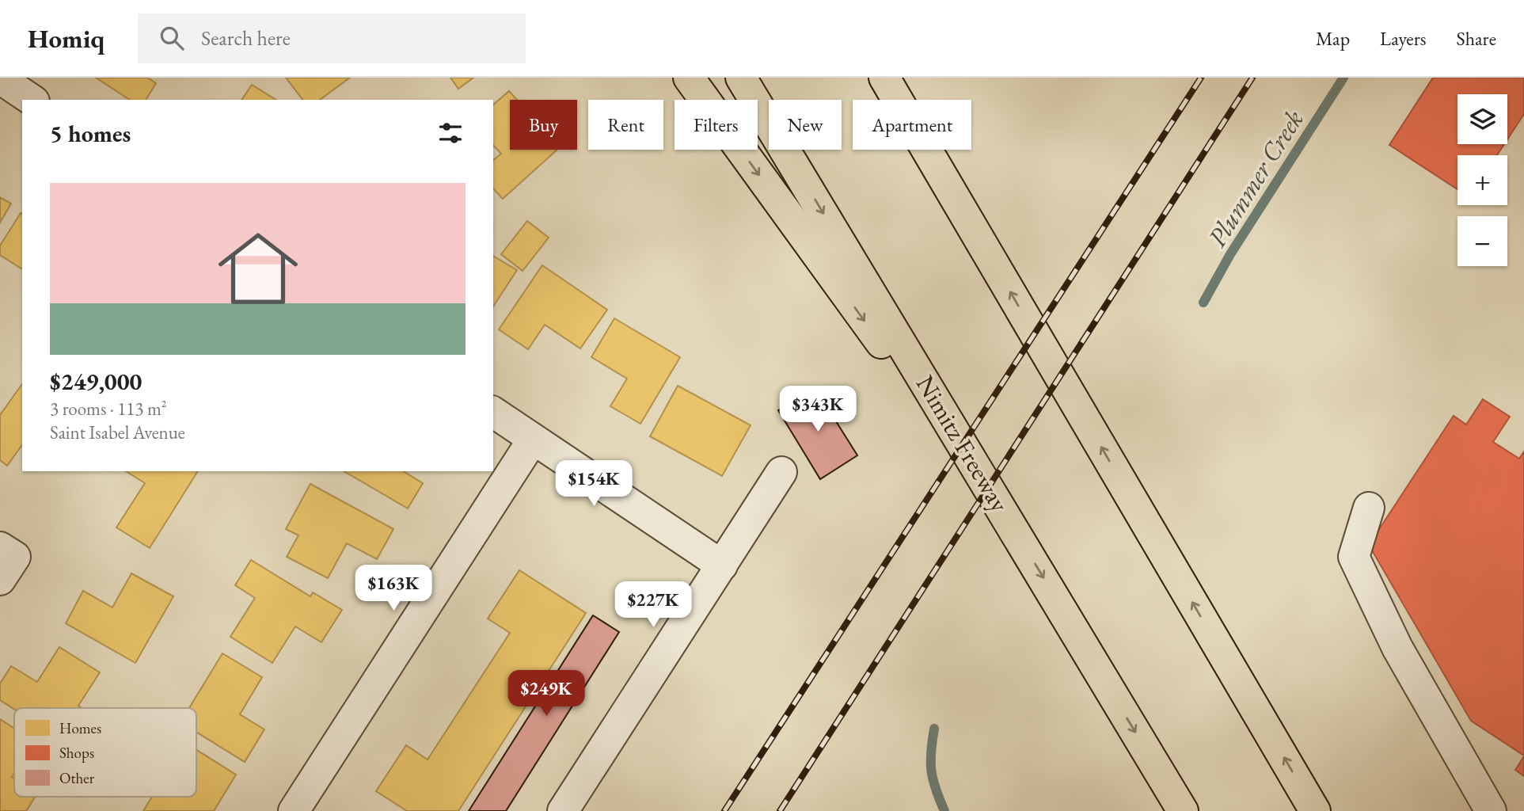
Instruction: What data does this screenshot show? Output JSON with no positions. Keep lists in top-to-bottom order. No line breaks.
{"streets":{"highway":["Nimitz Freeway"]},"water":["Plummer Creek"],"legend":["Homes","Shops","Other"],"page":{"header":"Homiq","search":"Search here","nav":["Map","Layers","Share"],"map_buttons":["+","−"],"chip":["Buy","Rent","Filters","New","Apartment"],"heading":"5 homes","list":[{"name":"$249,000","note":"3 rooms · 113 m² · Saint Isabel Avenue"}],"price":["$343K","$154K","$163K","$227K","$249K"]}}
